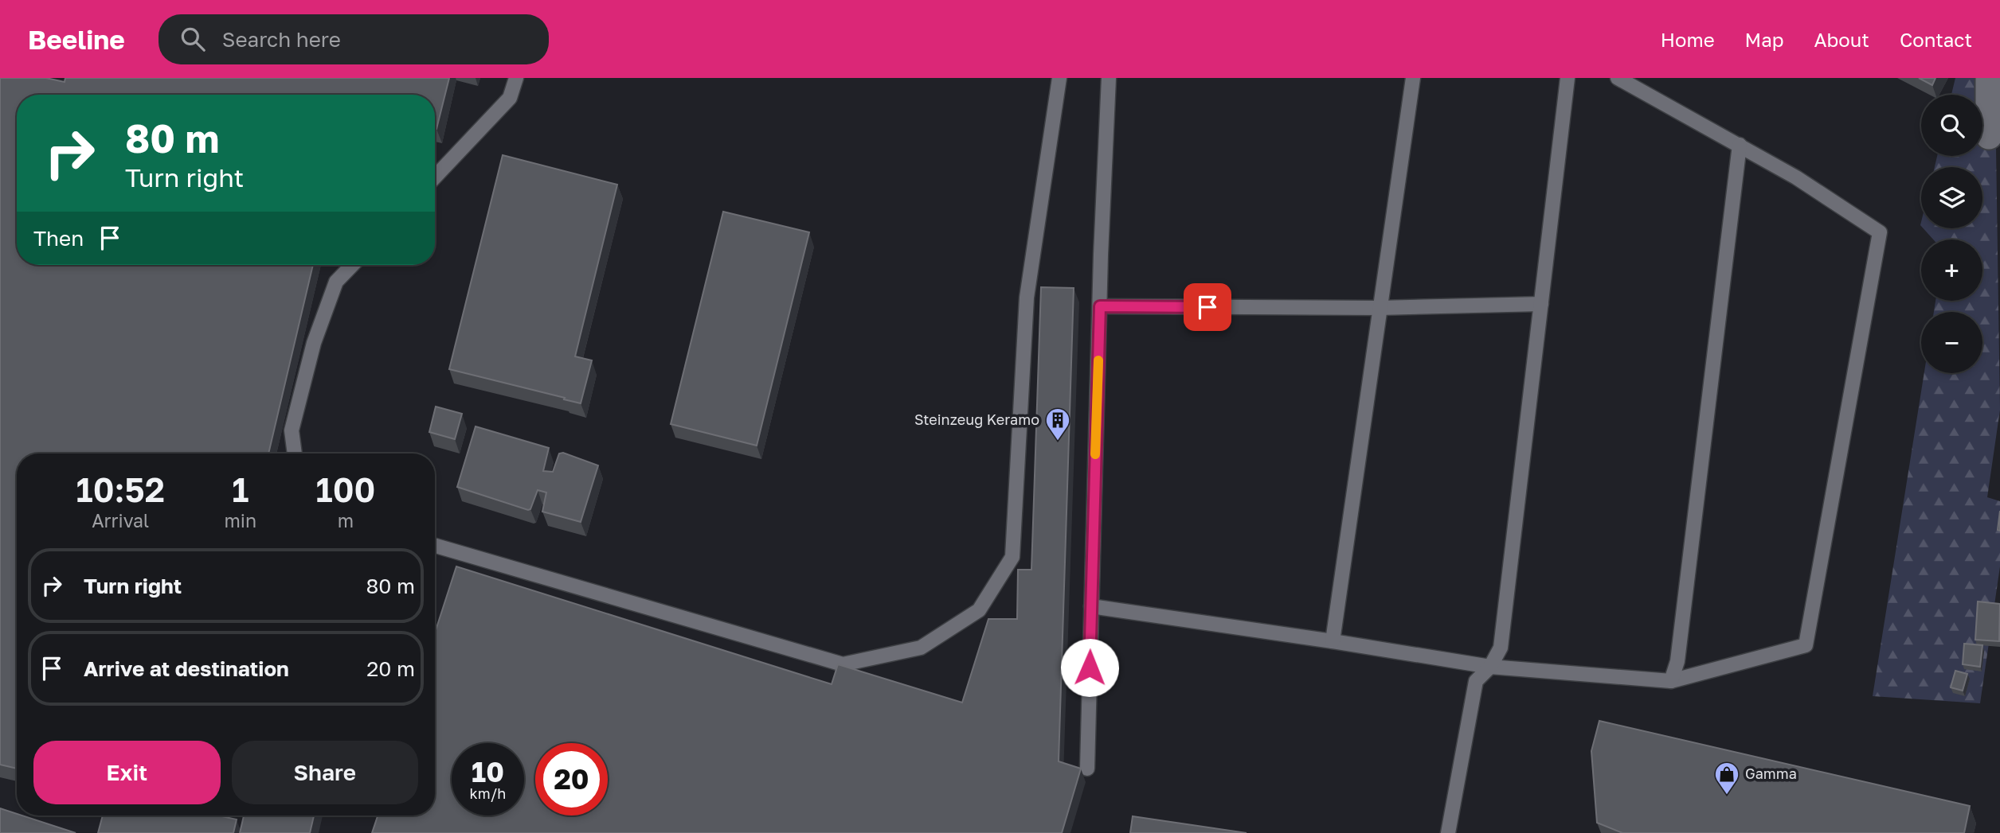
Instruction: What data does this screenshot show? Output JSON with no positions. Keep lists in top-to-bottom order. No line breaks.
{"places":{"building":["Steinzeug Keramo"],"shop":["Gamma"]},"page":{"header":"Beeline","search":"Search here","nav":["Home","Map","About","Contact"],"map_buttons":["+","−"],"turn":["80 m","Turn right"],"then":"Then","eta":["10:52","Arrival","1","min","100","m"],"list":[{"name":"Turn right","value":"80 m"},{"name":"Arrive at destination","value":"20 m"}],"buttons":["Exit","Share"],"speed":"10 km/h","limit":"20"}}
